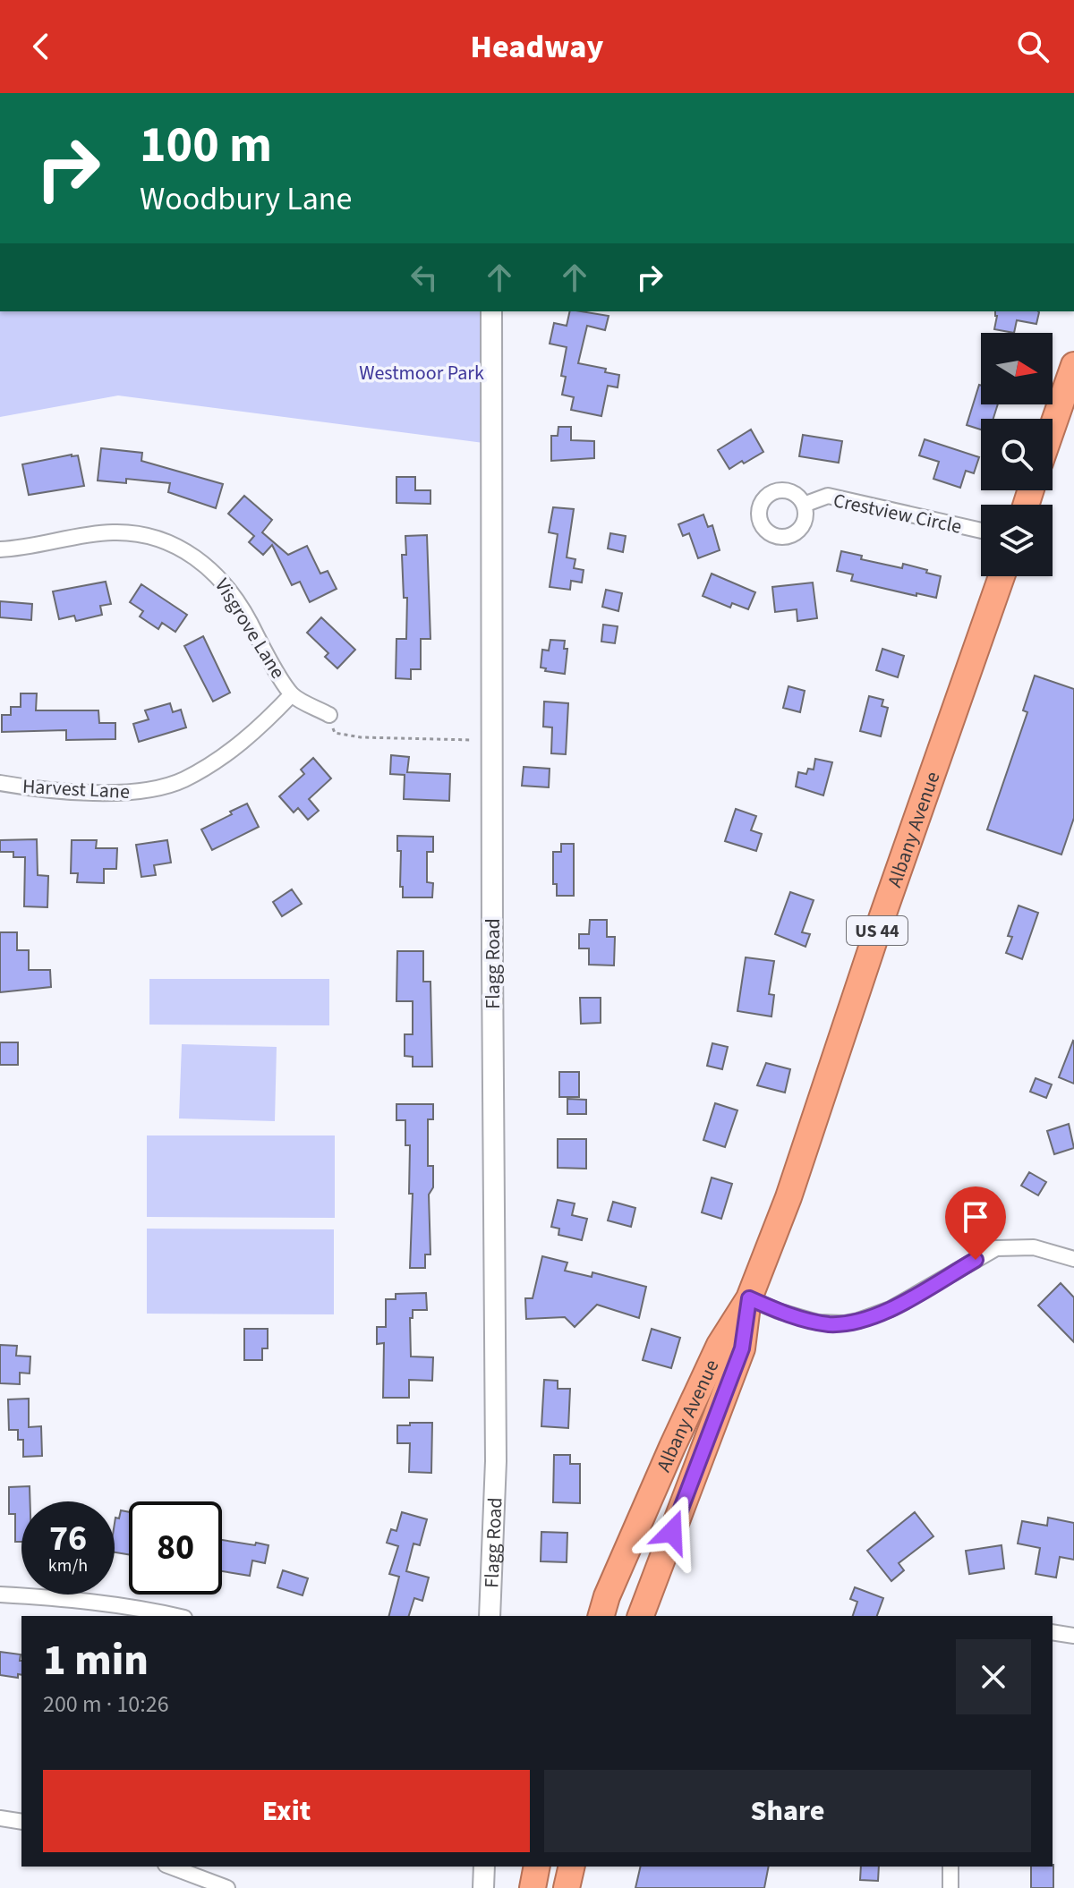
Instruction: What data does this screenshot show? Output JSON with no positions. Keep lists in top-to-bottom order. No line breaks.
{"streets":{"highway":["Albany Avenue","US 44"],"street":["Crestview Circle","Visgrove Lane","Harvest Lane","Flagg Road"]},"crossings":[["Visgrove Lane","Harvest Lane"]],"parks":["Westmoor Park"],"north":"right","page":{"header":"Headway","turn":["100 m","Woodbury Lane"],"speed":"76 km/h","limit":"80","heading":["1 min","200 m · 10:26"],"buttons":["Exit","Share"]}}
